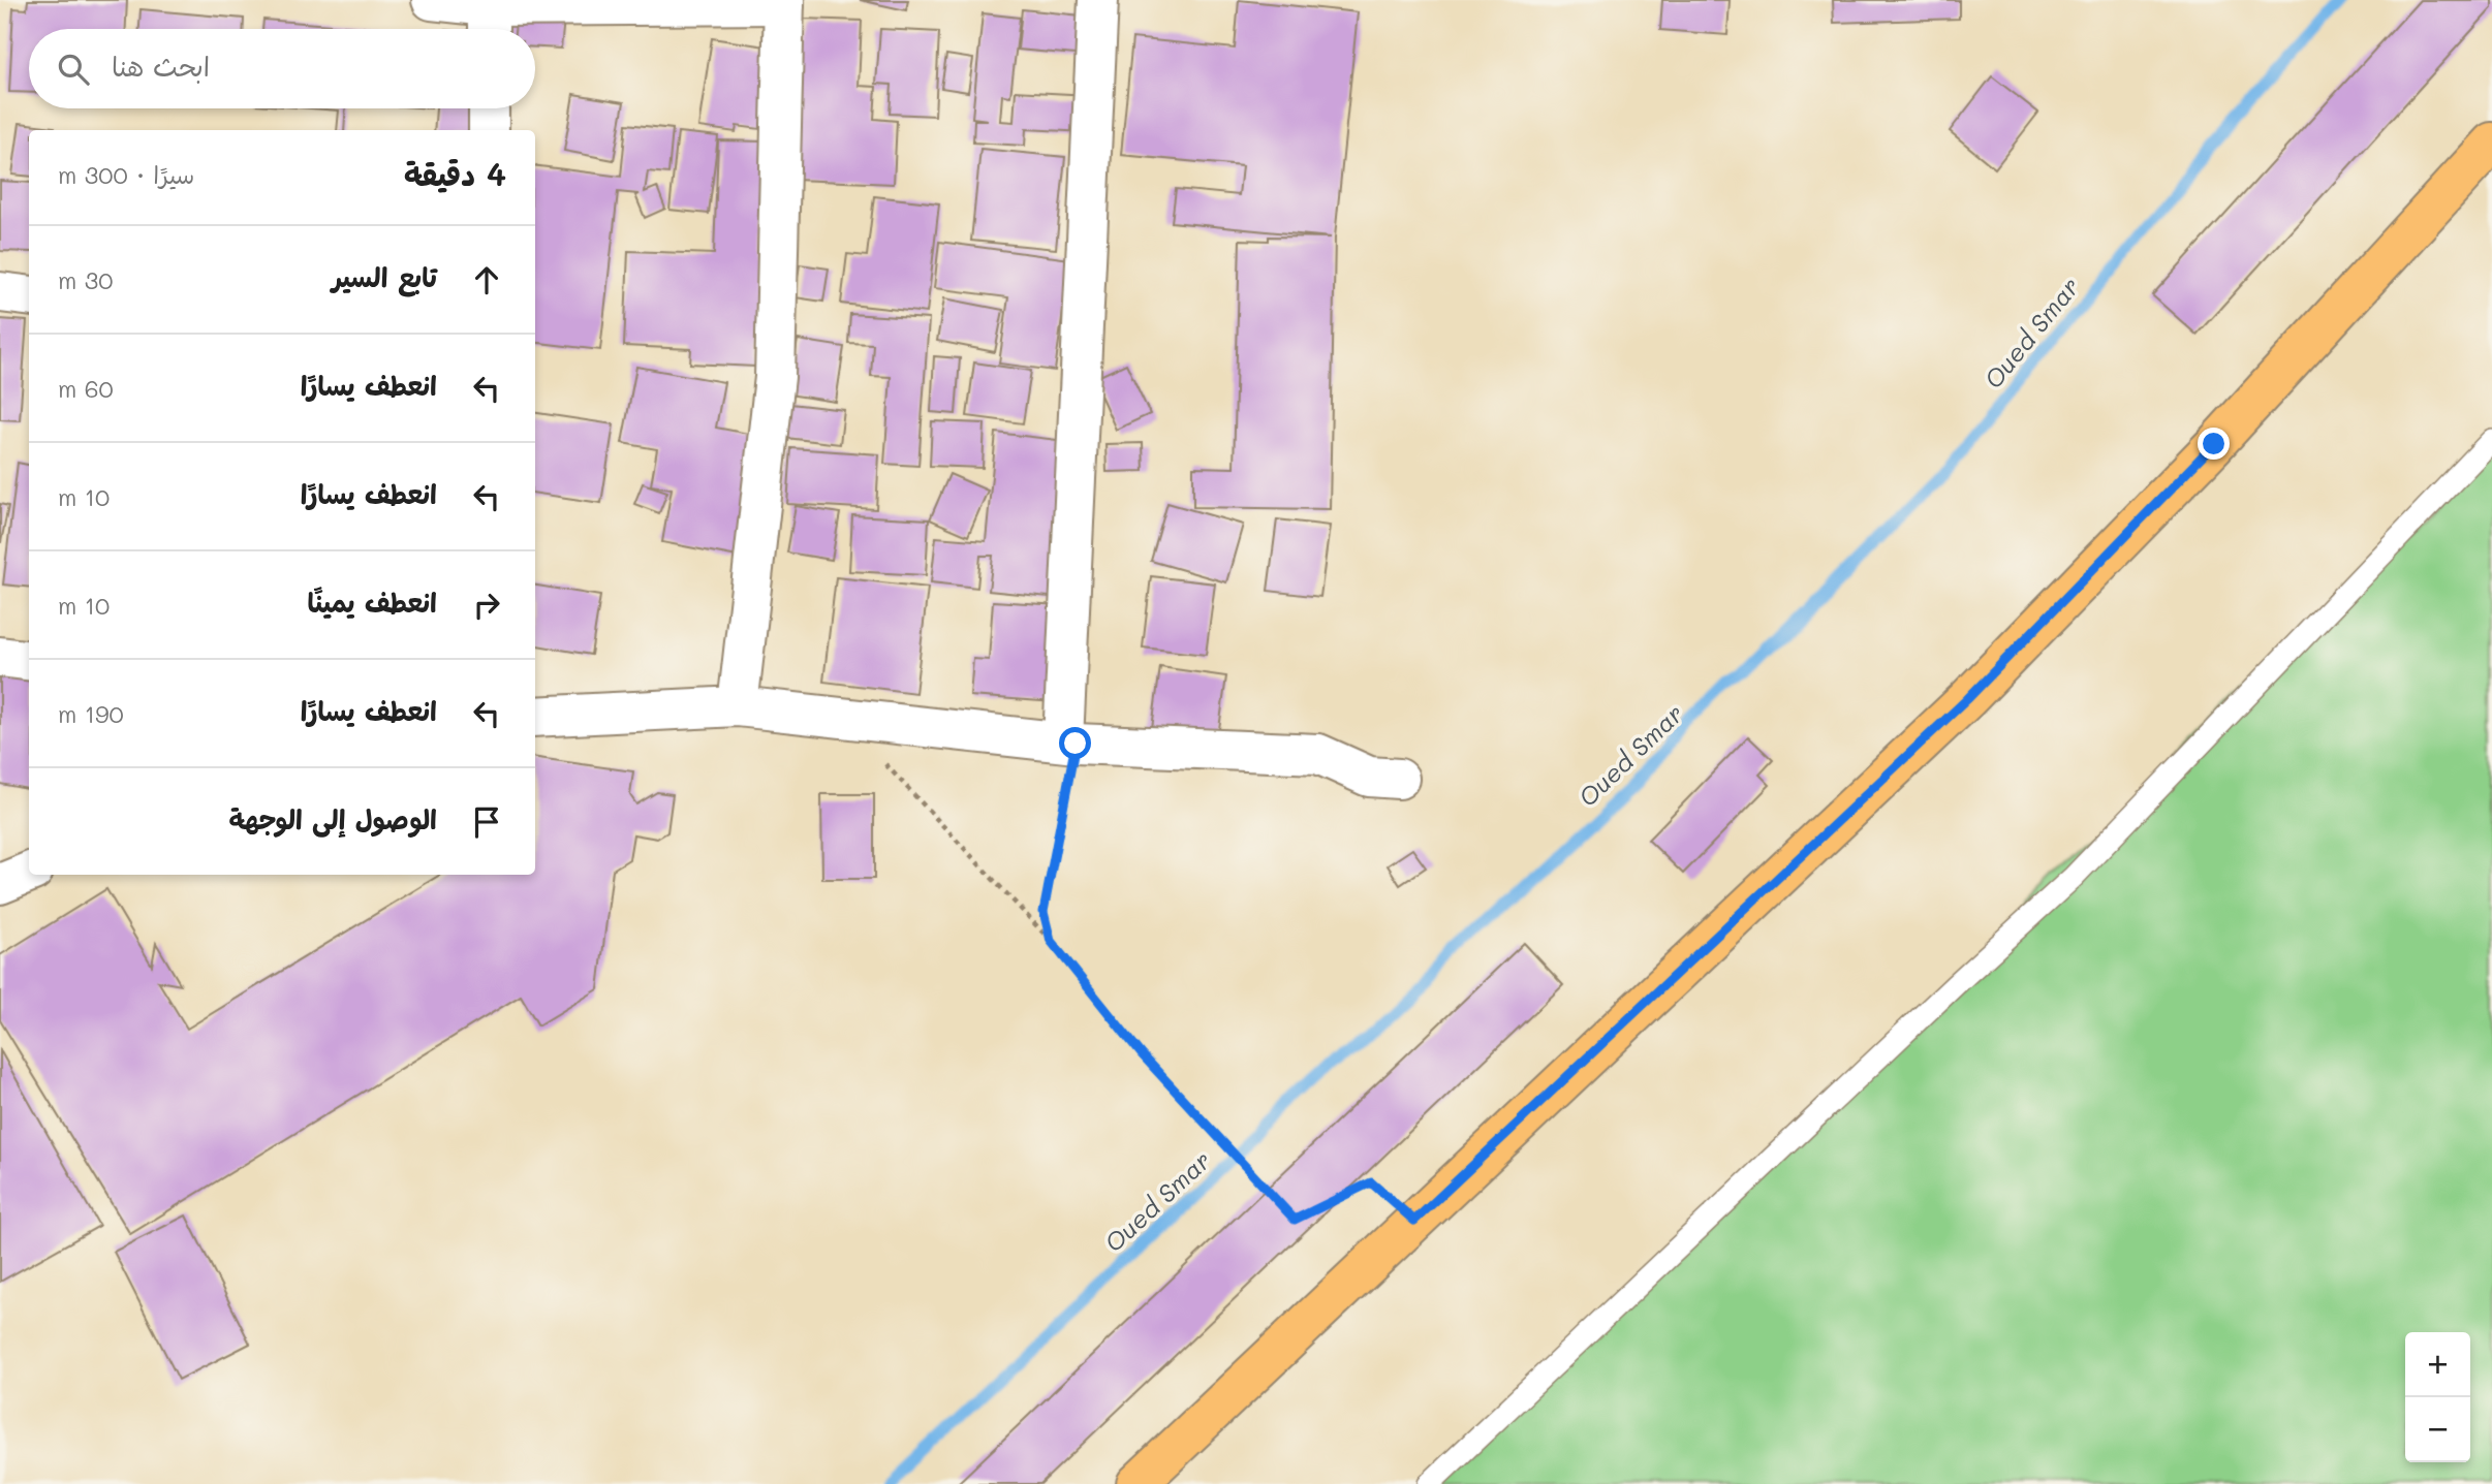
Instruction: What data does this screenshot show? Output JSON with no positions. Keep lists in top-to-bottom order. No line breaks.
{"water":["Oued Smar"],"page":{"search":"ابحث هنا","heading":["4 دقيقة","سيرًا · 300 m"],"list":[["تابع السير","30 m"],["انعطف يسارًا","60 m"],["انعطف يسارًا","10 m"],["انعطف يمينًا","10 m"],["انعطف يسارًا","190 m"],"الوصول إلى الوجهة"],"map_buttons":["+","−"]}}
